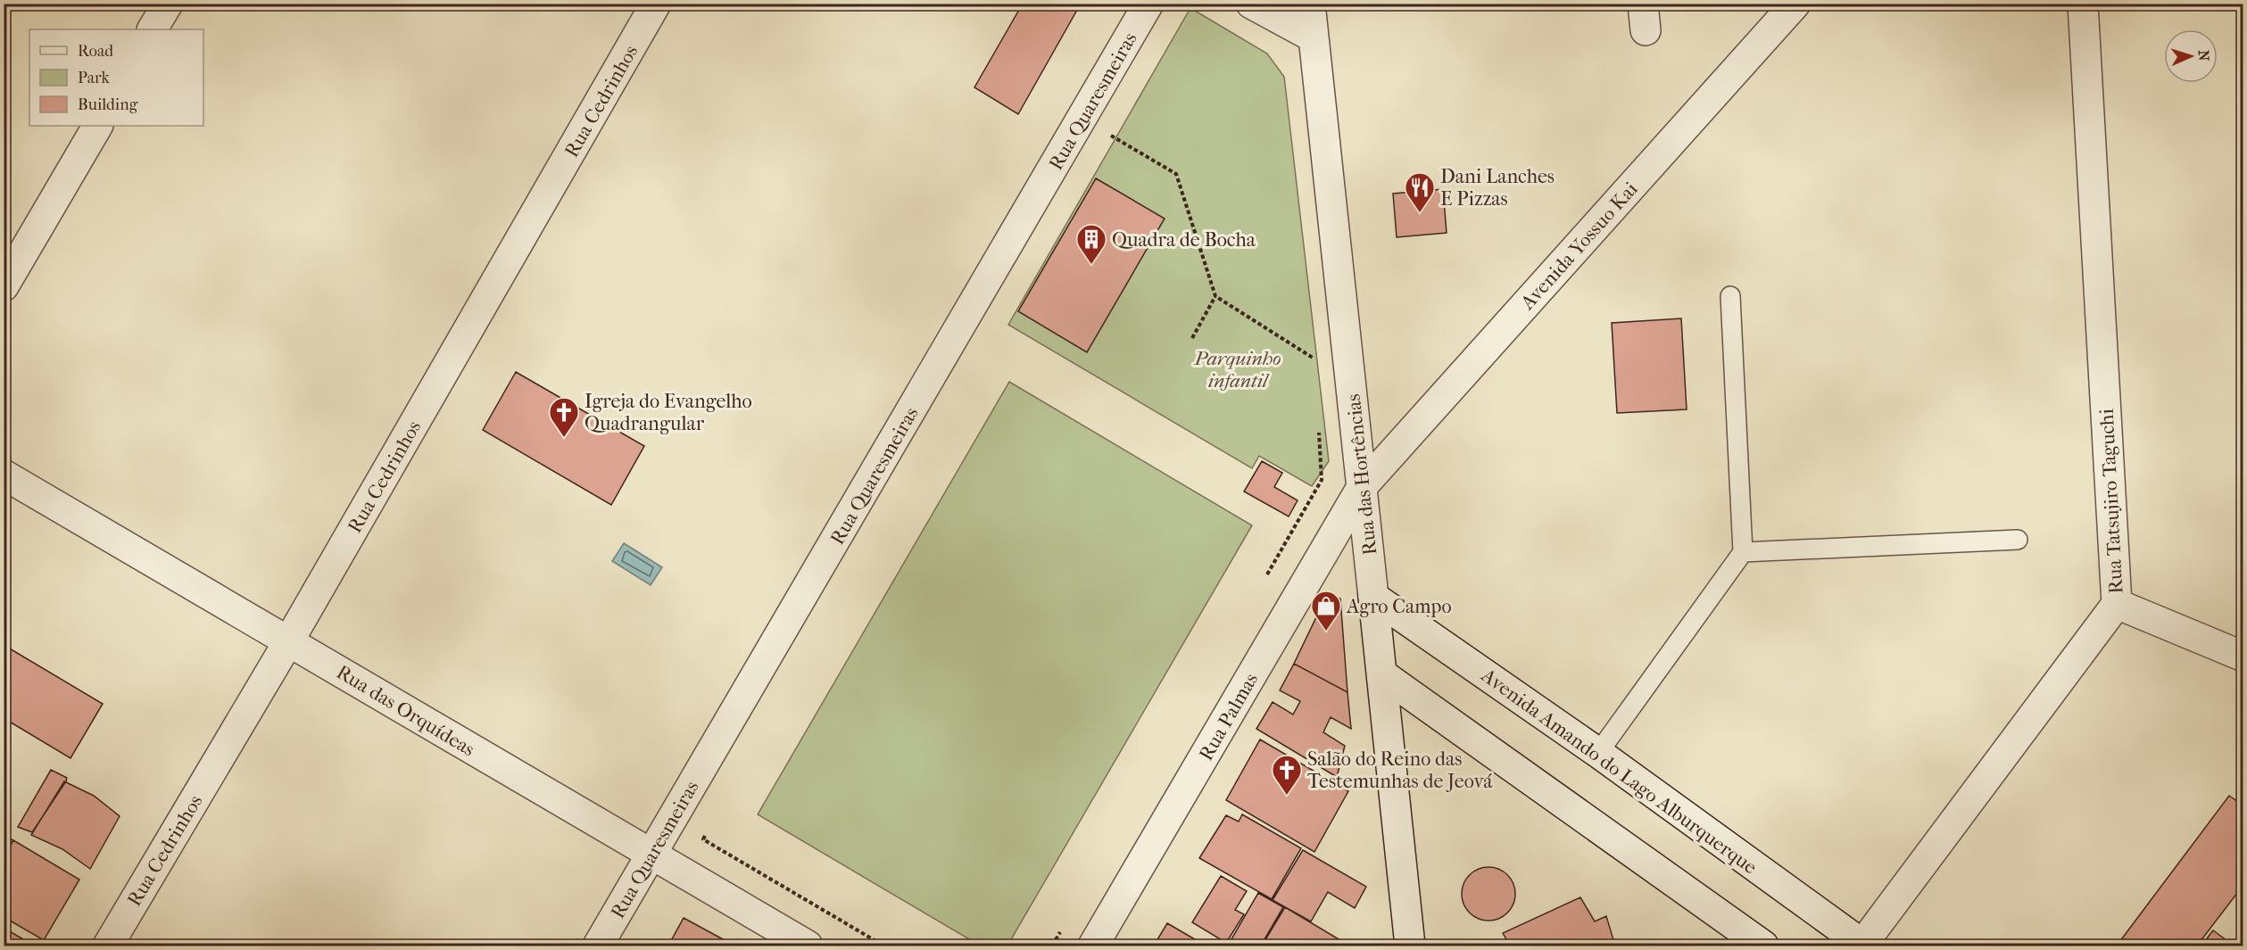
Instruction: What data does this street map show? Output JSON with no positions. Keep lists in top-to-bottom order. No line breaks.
{"streets":{"street":["Rua Cedrinhos","Rua Quaresmeiras","Avenida Yossuo Kai","Rua das Hortências","Rua Tatsujiro Taguchi","Rua das Orquídeas","Rua Palmas","Avenida Amando do Lago Alburquerque"]},"crossings":[["Rua Cedrinhos","Rua das Orquídeas"],["Rua Quaresmeiras","Rua das Orquídeas"],["Avenida Yossuo Kai","Rua das Hortências"],["Avenida Yossuo Kai","Rua Palmas"],["Rua das Hortências","Rua Palmas"],["Rua das Hortências","Avenida Amando do Lago Alburquerque"],["Rua Tatsujiro Taguchi","Avenida Amando do Lago Alburquerque"]],"parks":["Parquinho infantil"],"places":{"restaurant":["Dani Lanches E Pizzas"],"building":["Quadra de Bocha"],"church":["Igreja do Evangelho Quadrangular","Salão do Reino das Testemunhas de Jeová"],"shop":["Agro Campo"]},"legend":["Road","Park","Building"],"north":"right"}
